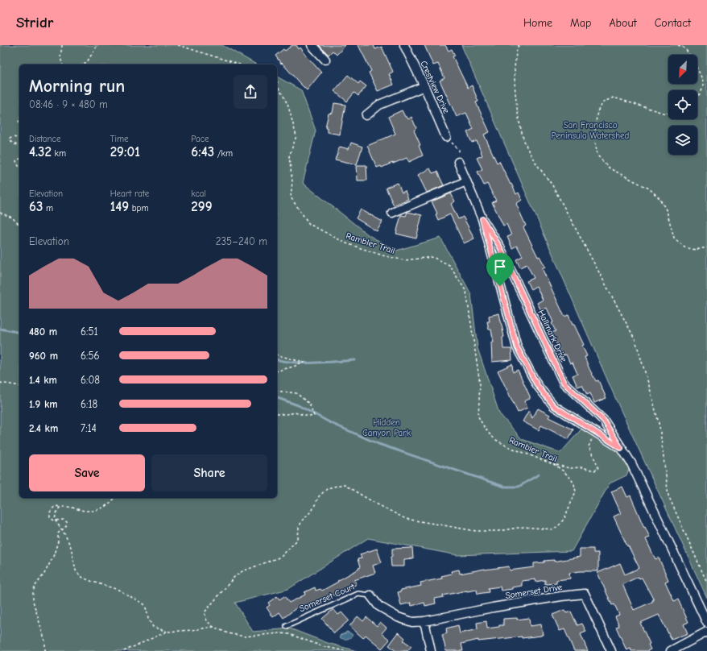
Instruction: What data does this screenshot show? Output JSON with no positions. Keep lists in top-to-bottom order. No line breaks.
{"streets":{"street":["Crestview Drive","Hallmark Drive","Somerset Drive","Somerset Court"],"path":["Rambler Trail"]},"crossings":[["Somerset Drive","Somerset Court"]],"parks":["San Francisco Peninsula Watershed","Hidden Canyon Park"],"north":"bottom left","page":{"header":"Stridr","nav":["Home","Map","About","Contact"],"heading":["Morning run","08:46 · 9 × 480 m"],"stats":[["Distance","4.32 km"],["Time","29:01"],["Pace","6:43 /km"],["Elevation","63 m"],["Heart rate","149 bpm"],["kcal","299"]],"chart":["Elevation","235–240 m"],"list":[{"name":"480 m","note":"6:51"},{"name":"960 m","note":"6:56"},{"name":"1.4 km","note":"6:08"},{"name":"1.9 km","note":"6:18"},{"name":"2.4 km","note":"7:14"}],"buttons":["Save","Share"]}}
